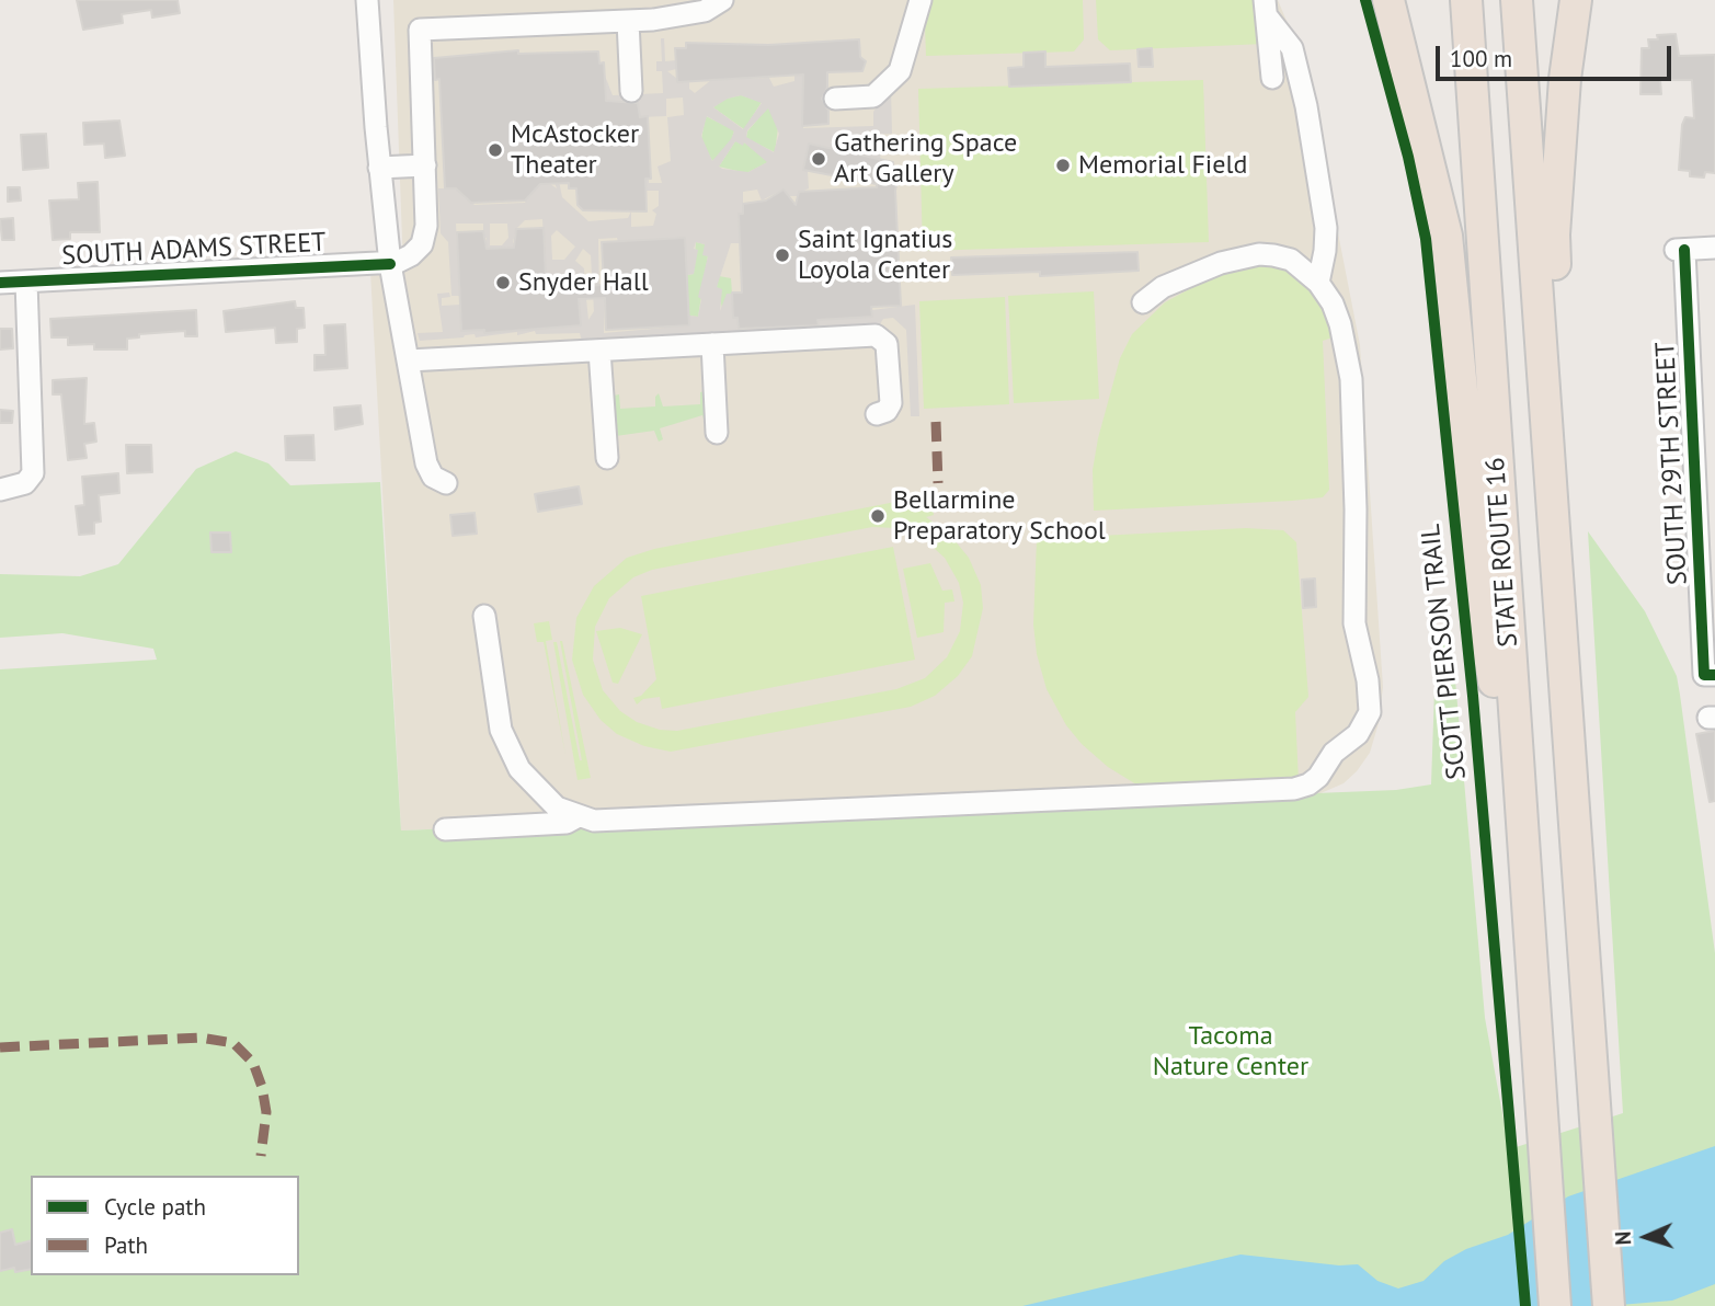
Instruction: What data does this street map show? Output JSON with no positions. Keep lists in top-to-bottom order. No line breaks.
{"streets":{"highway":["STATE ROUTE 16"],"street":["SOUTH ADAMS STREET","SOUTH 29TH STREET"],"cycle path":["SCOTT PIERSON TRAIL"]},"parks":["Tacoma Nature Center"],"places":["McAstocker Theater","Gathering Space Art Gallery","Memorial Field","Saint Ignatius Loyola Center","Snyder Hall","Bellarmine Preparatory School"],"legend":["Cycle path","Path"],"scale_bar":"100 m","north":"left"}
